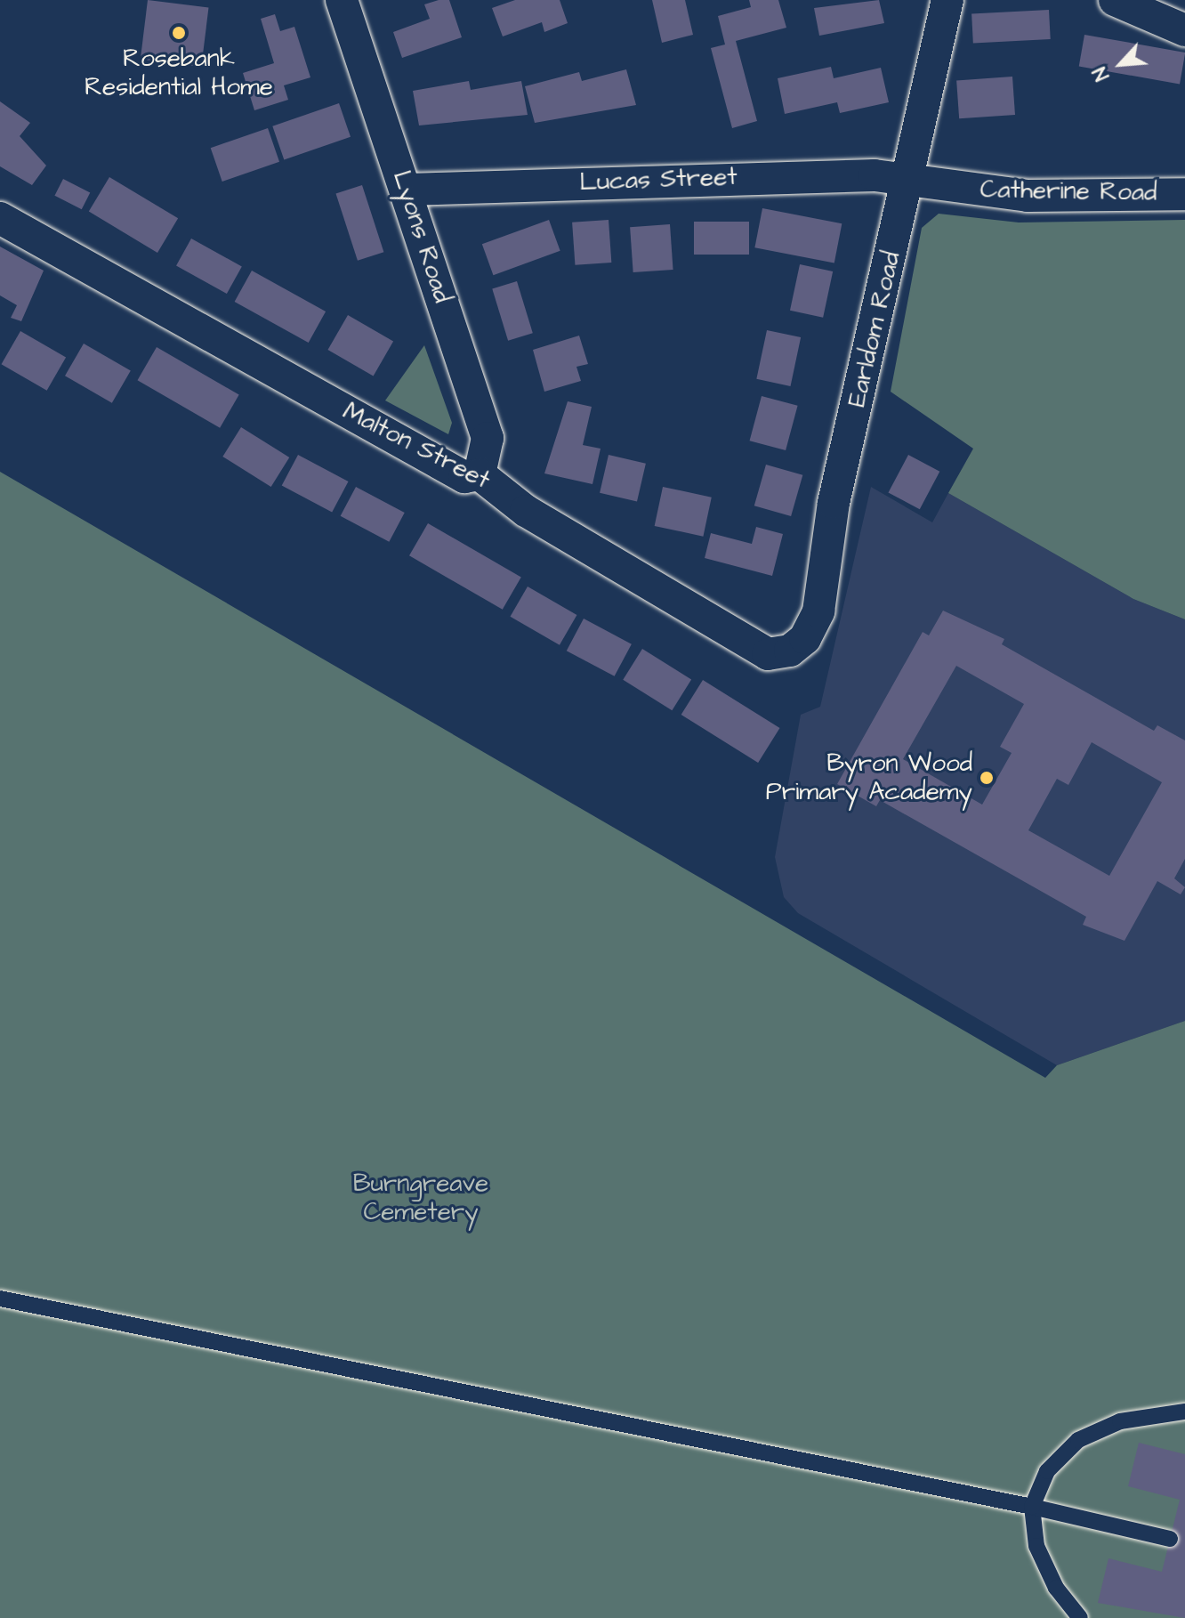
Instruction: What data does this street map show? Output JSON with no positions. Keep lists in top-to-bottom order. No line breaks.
{"streets":{"street":["Lucas Street","Catherine Road","Lyons Road","Earldom Road","Malton Street"]},"crossings":[["Lucas Street","Catherine Road"],["Lucas Street","Lyons Road"],["Lucas Street","Earldom Road"],["Catherine Road","Earldom Road"],["Lyons Road","Malton Street"],["Earldom Road","Malton Street"]],"parks":["Burngreave Cemetery"],"places":["Rosebank Residential Home","Byron Wood Primary Academy"],"north":"bottom left"}
